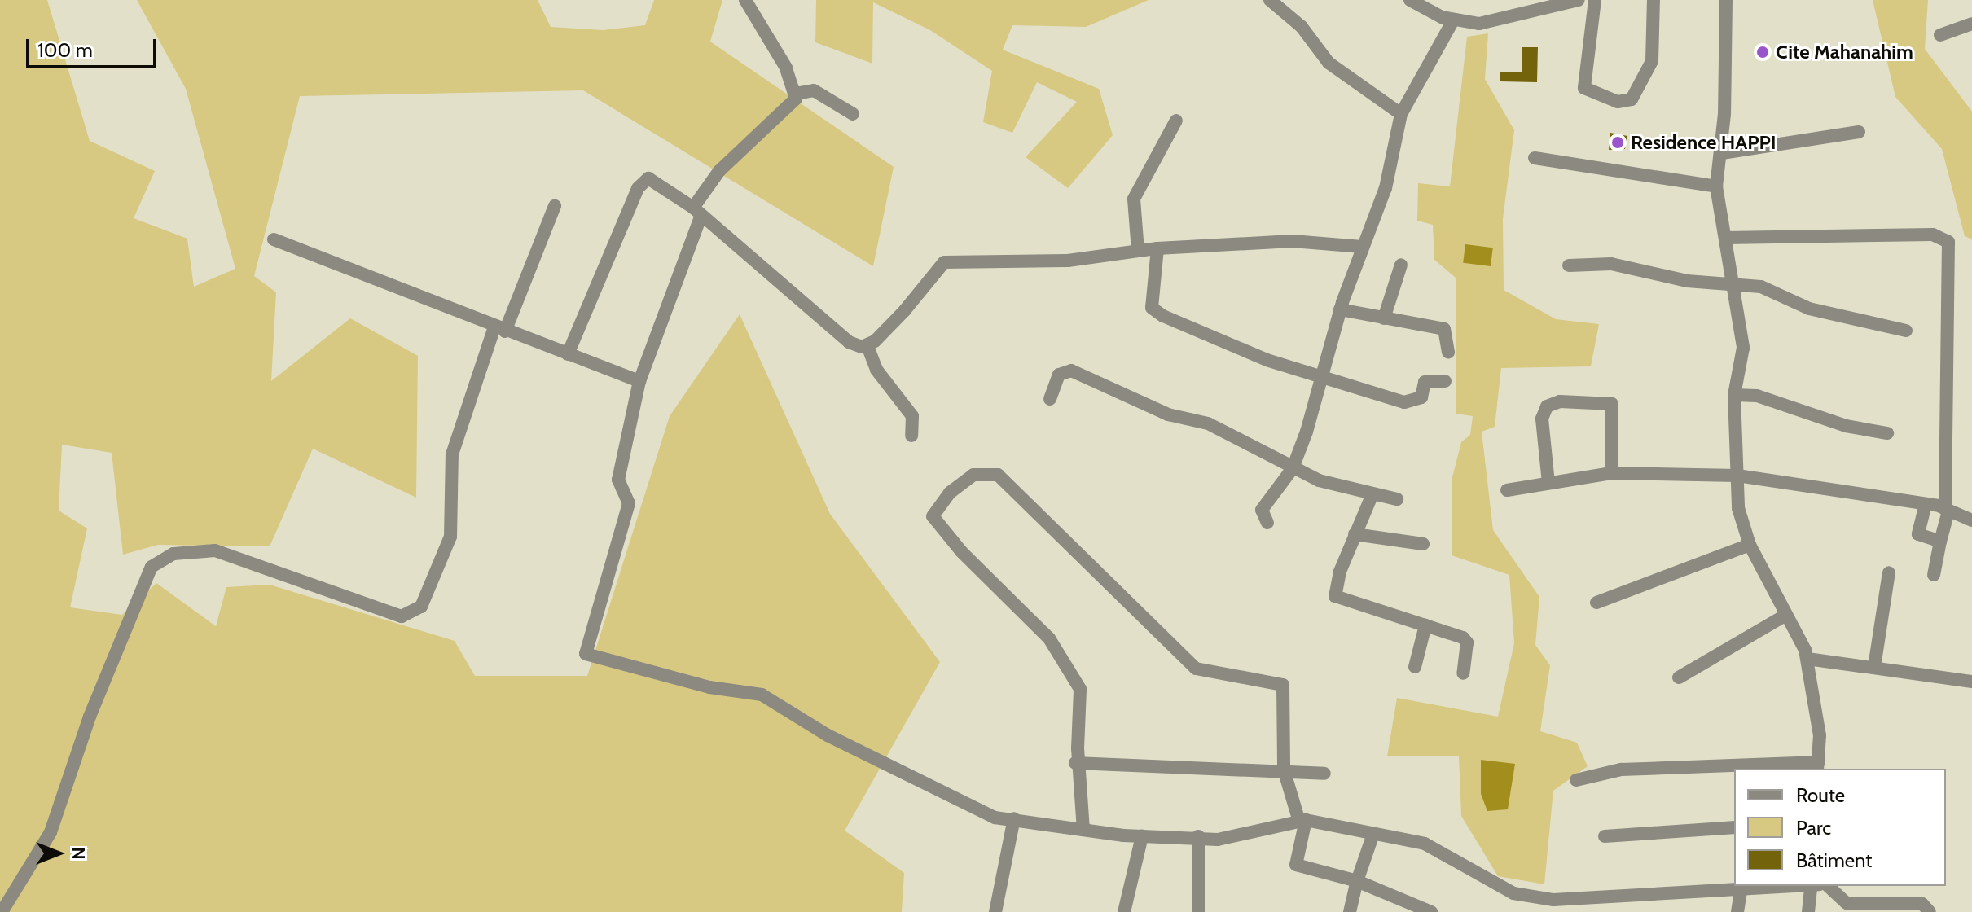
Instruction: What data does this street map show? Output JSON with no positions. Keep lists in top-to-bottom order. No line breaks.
{"places":["Cite Mahanahim","Residence HAPPI"],"legend":["Route","Parc","Bâtiment"],"scale_bar":"100 m","north":"right"}
